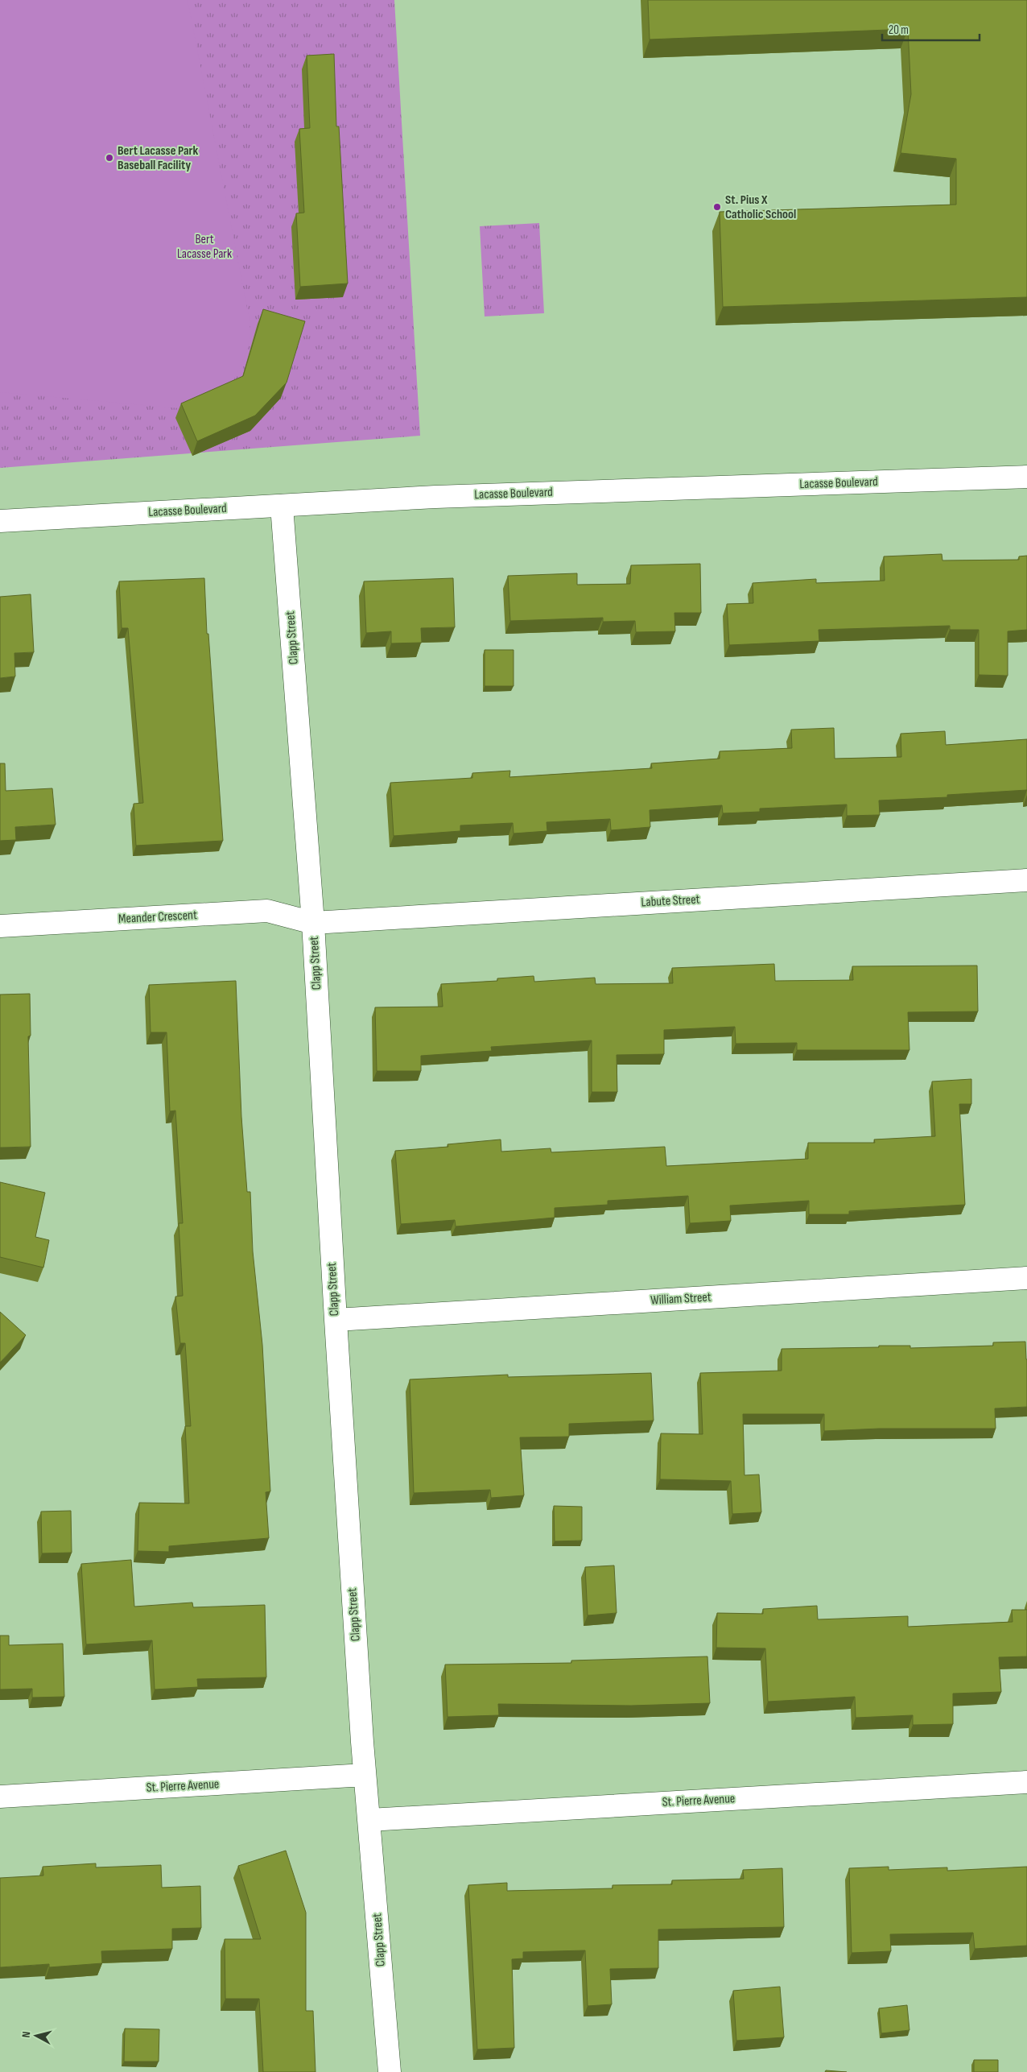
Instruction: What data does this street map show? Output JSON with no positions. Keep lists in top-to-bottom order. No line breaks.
{"streets":{"street":["Lacasse Boulevard","Clapp Street","Labute Street","Meander Crescent","William Street","St. Pierre Avenue"]},"crossings":[["Lacasse Boulevard","Clapp Street"],["Clapp Street","Labute Street"],["Clapp Street","Meander Crescent"],["Clapp Street","William Street"],["Clapp Street","St. Pierre Avenue"],["Labute Street","Meander Crescent"]],"parks":["Bert Lacasse Park"],"places":["Bert Lacasse Park Baseball Facility","St. Pius X Catholic School"],"scale_bar":"20 m","north":"left"}
